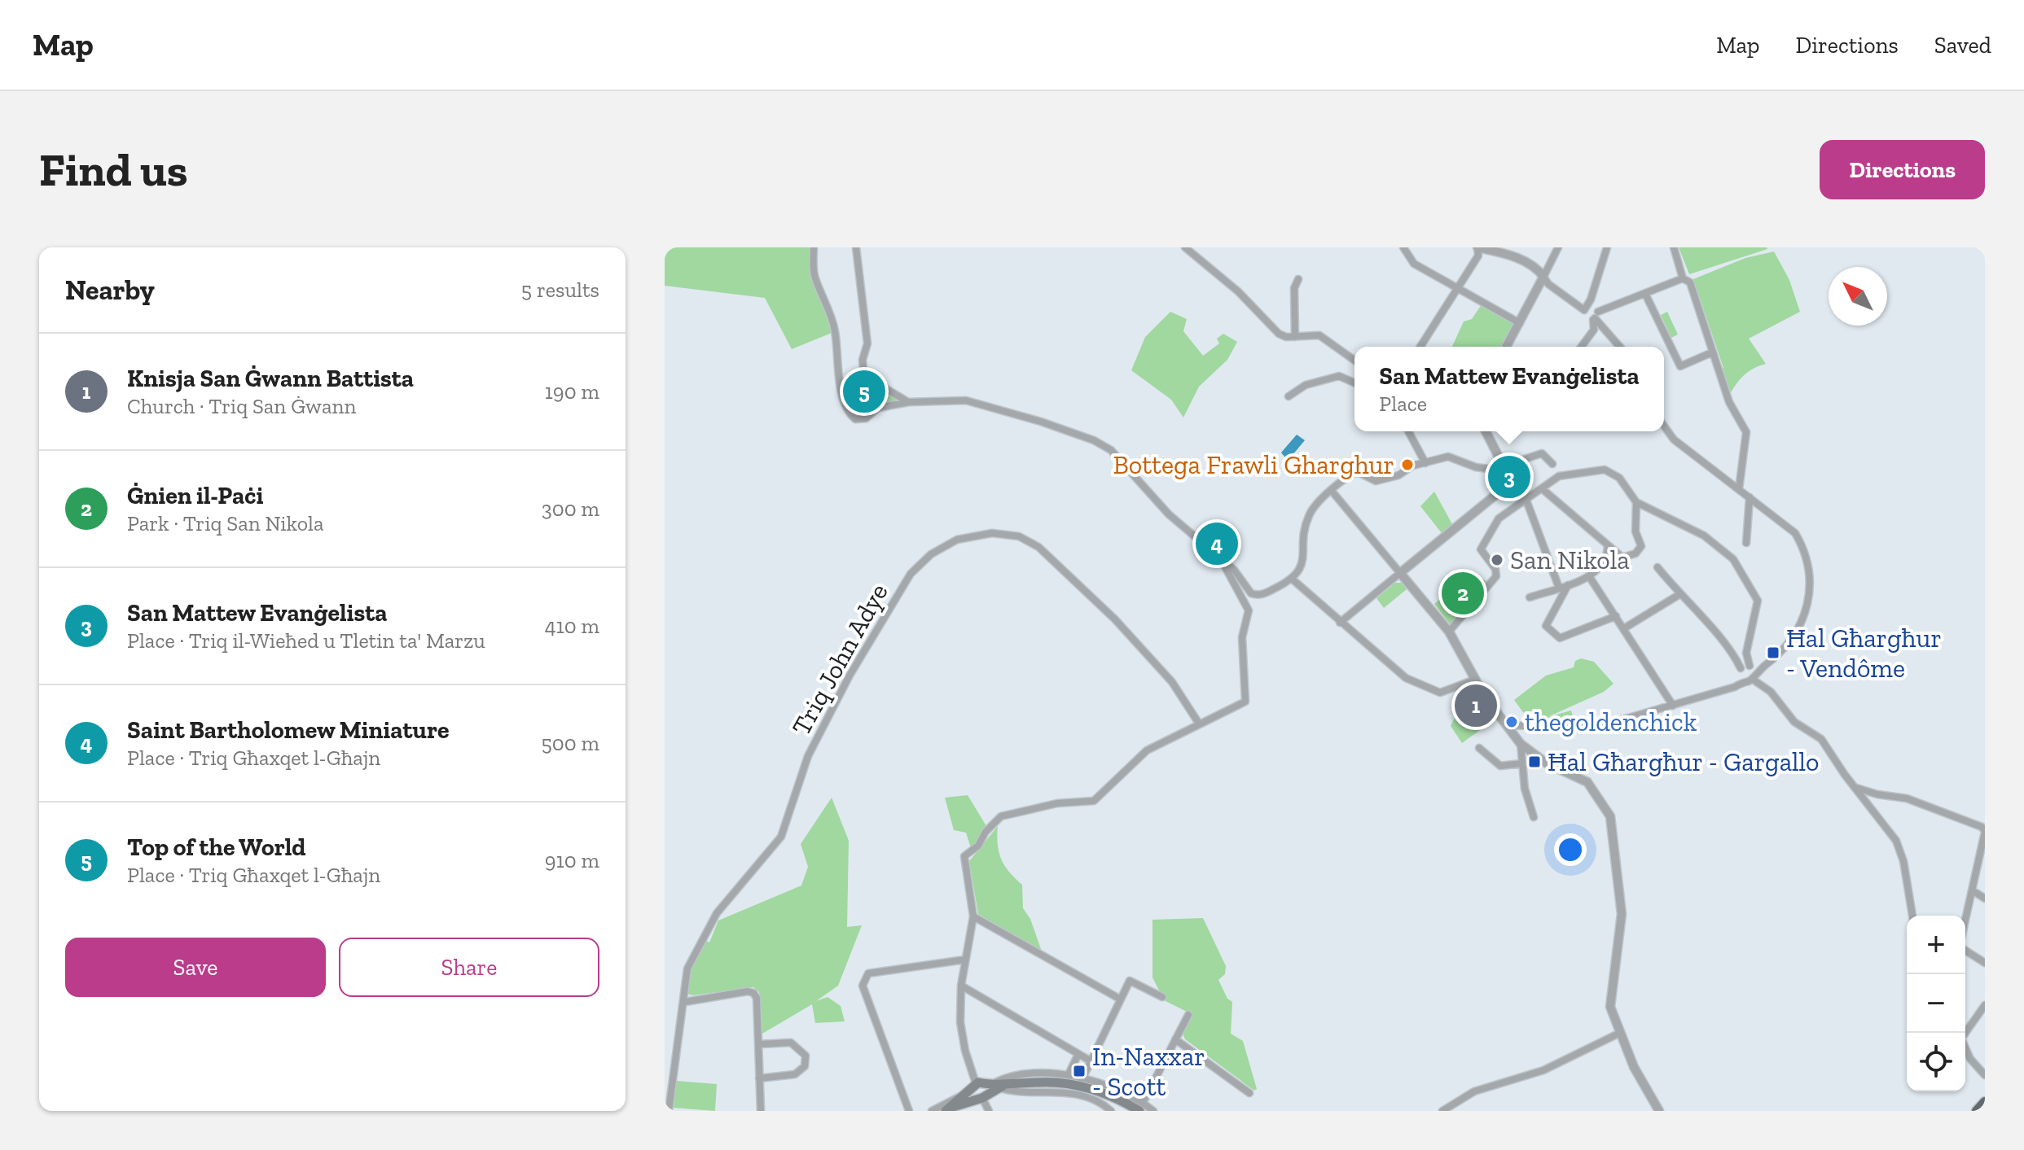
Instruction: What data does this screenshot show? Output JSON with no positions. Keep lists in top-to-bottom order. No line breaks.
{"streets":{"street":["Triq John Adye"]},"places":{"other":["Bottega Frawli Gharghur","San Nikola","thegoldenchick"],"transit":["Ħal Għargħur - Vendôme","Ħal Għargħur - Gargallo","In-Naxxar - Scott"]},"north":"top left","page":{"header":"Map","nav":["Map","Directions","Saved"],"buttons":["Directions",["Save","Share"]],"title":"Find us","heading":["Nearby","5 results"],"list":[{"mark":"1","name":"Knisja San Ġwann Battista","note":"Church · Triq San Ġwann","value":"190 m"},{"mark":"2","name":"Ġnien il-Paċi","note":"Park · Triq San Nikola","value":"300 m"},{"mark":"3","name":"San Mattew Evanġelista","note":"Place · Triq il-Wieħed u Tletin ta' Marzu","value":"410 m"},{"mark":"4","name":"Saint Bartholomew Miniature","note":"Place · Triq Għaxqet l-Għajn","value":"500 m"},{"mark":"5","name":"Top of the World","note":"Place · Triq Għaxqet l-Għajn","value":"910 m"}],"popup":["San Mattew Evanġelista","Place"],"pins":["5","3","4","2","1"],"map_buttons":["+","−"]}}
